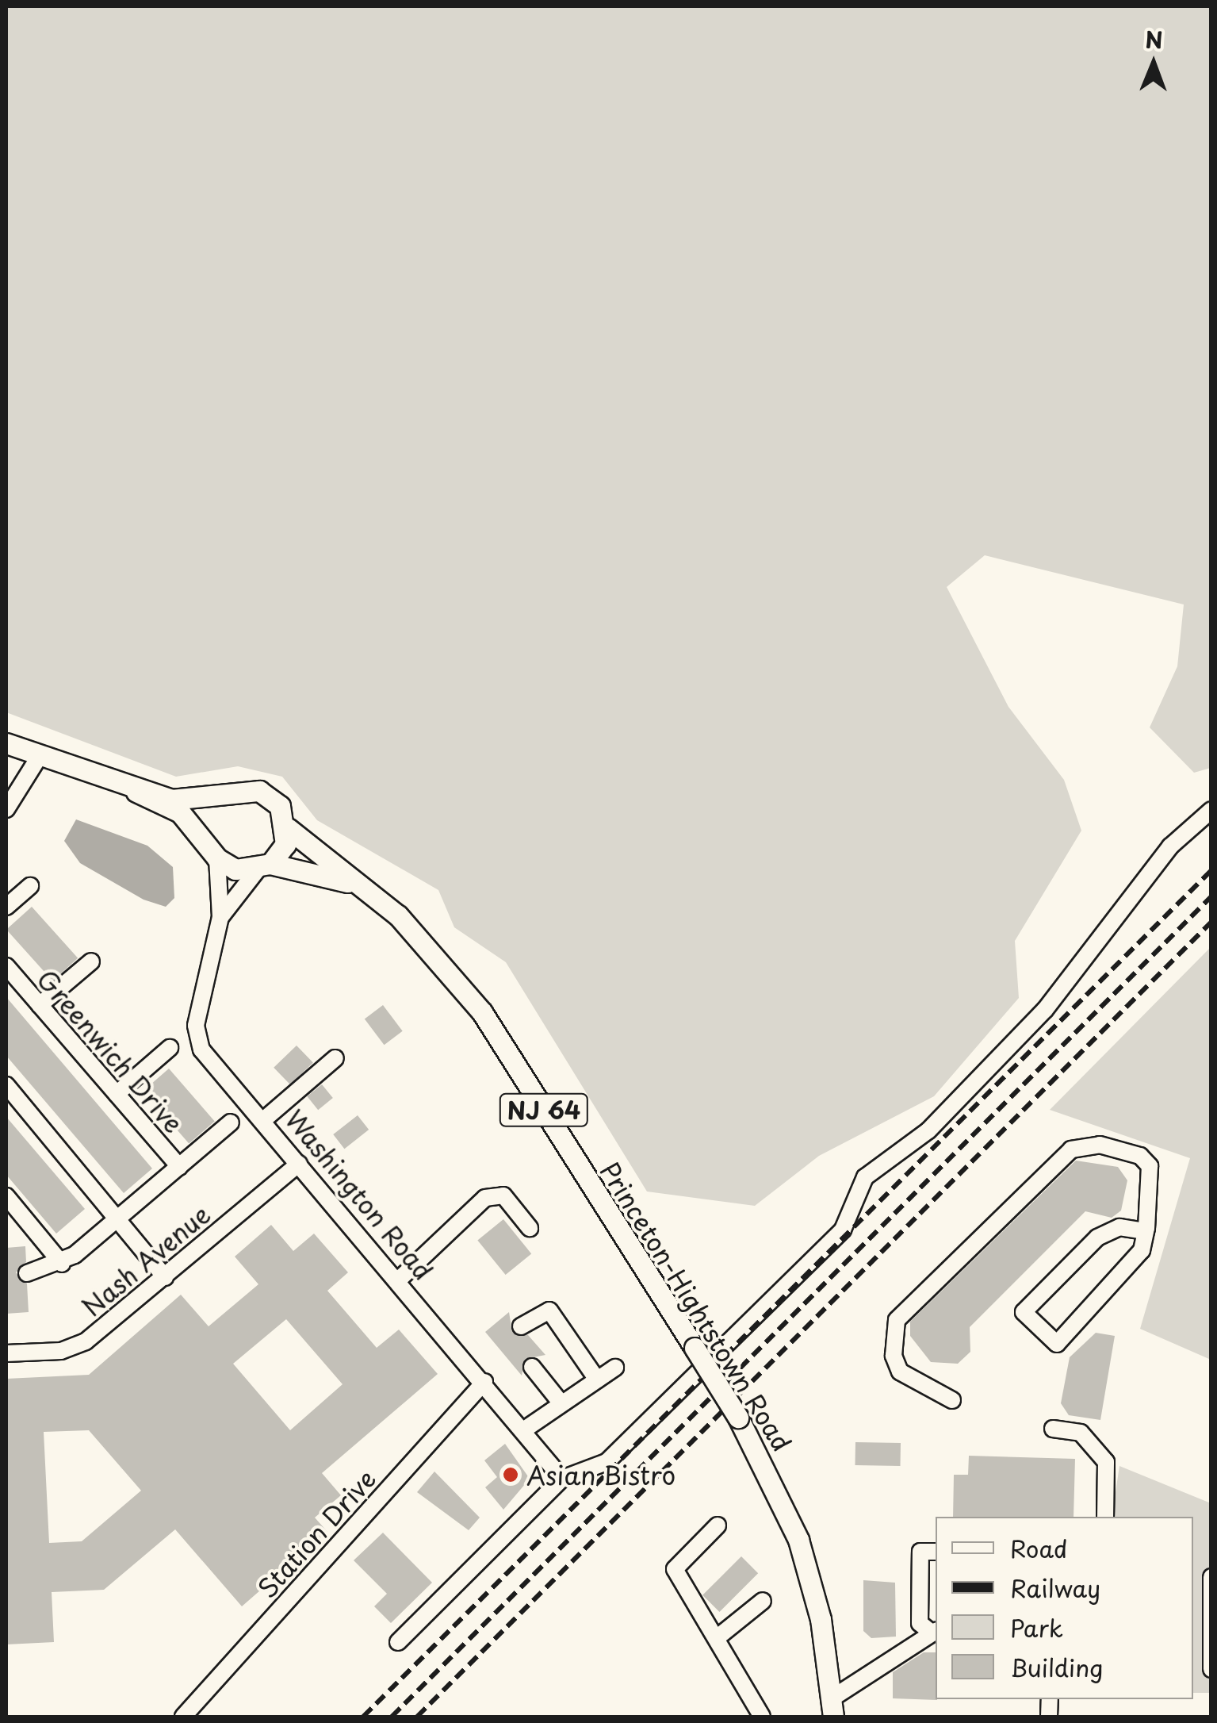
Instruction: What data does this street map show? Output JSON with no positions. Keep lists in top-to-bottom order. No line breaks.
{"streets":{"main road":["NJ 64","Princeton-Hightstown Road"],"street":["Greenwich Drive","Washington Road","Nash Avenue","Station Drive"]},"crossings":[["Washington Road","Nash Avenue"],["Washington Road","Princeton-Hightstown Road"],["Washington Road","Station Drive"]],"places":["Asian Bistro"],"legend":["Road","Railway","Park","Building"],"north":"top"}
